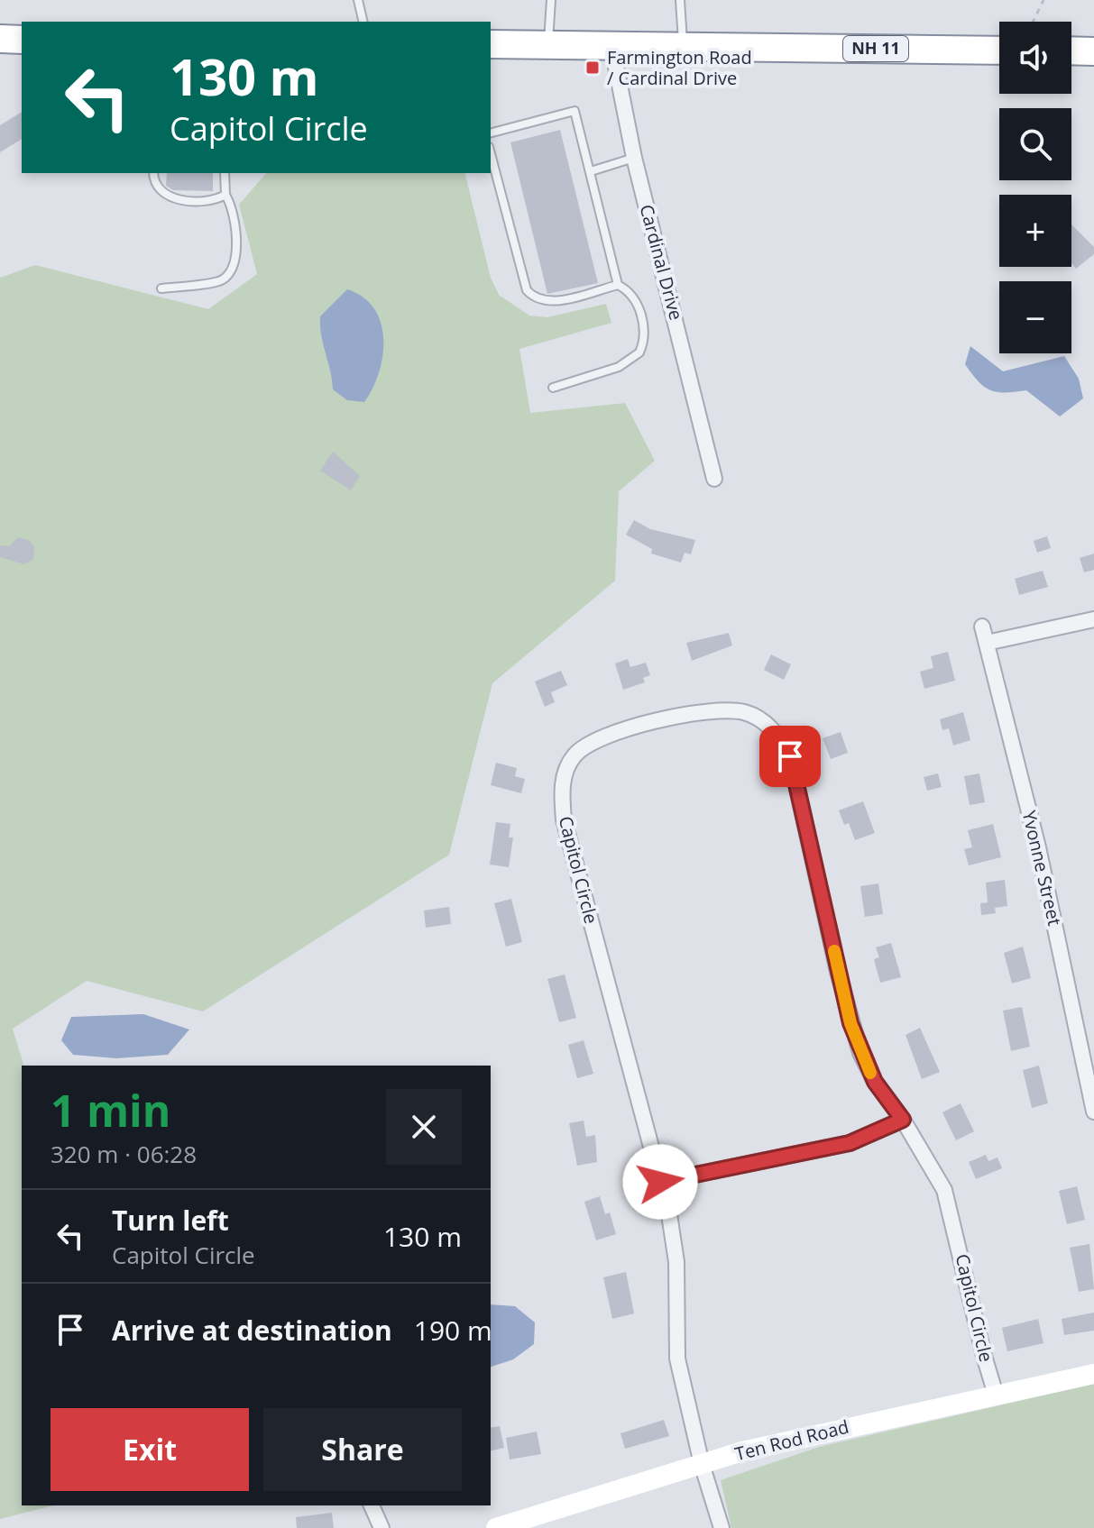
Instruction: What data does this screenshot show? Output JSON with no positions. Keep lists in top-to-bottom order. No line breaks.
{"streets":{"highway":["NH 11"],"street":["Cardinal Drive","Yvonne Street","Capitol Circle","Ten Rod Road"]},"crossings":[["NH 11","Cardinal Drive"],["Capitol Circle","Ten Rod Road"]],"places":{"transit":["Farmington Road / Cardinal Drive"]},"page":{"map_buttons":["+","−"],"turn":["130 m","Capitol Circle"],"heading":["1 min","320 m · 06:28"],"list":[{"name":"Turn left","note":"Capitol Circle","value":"130 m"},{"name":"Arrive at destination","value":"190 m"}],"buttons":["Exit","Share"]}}
